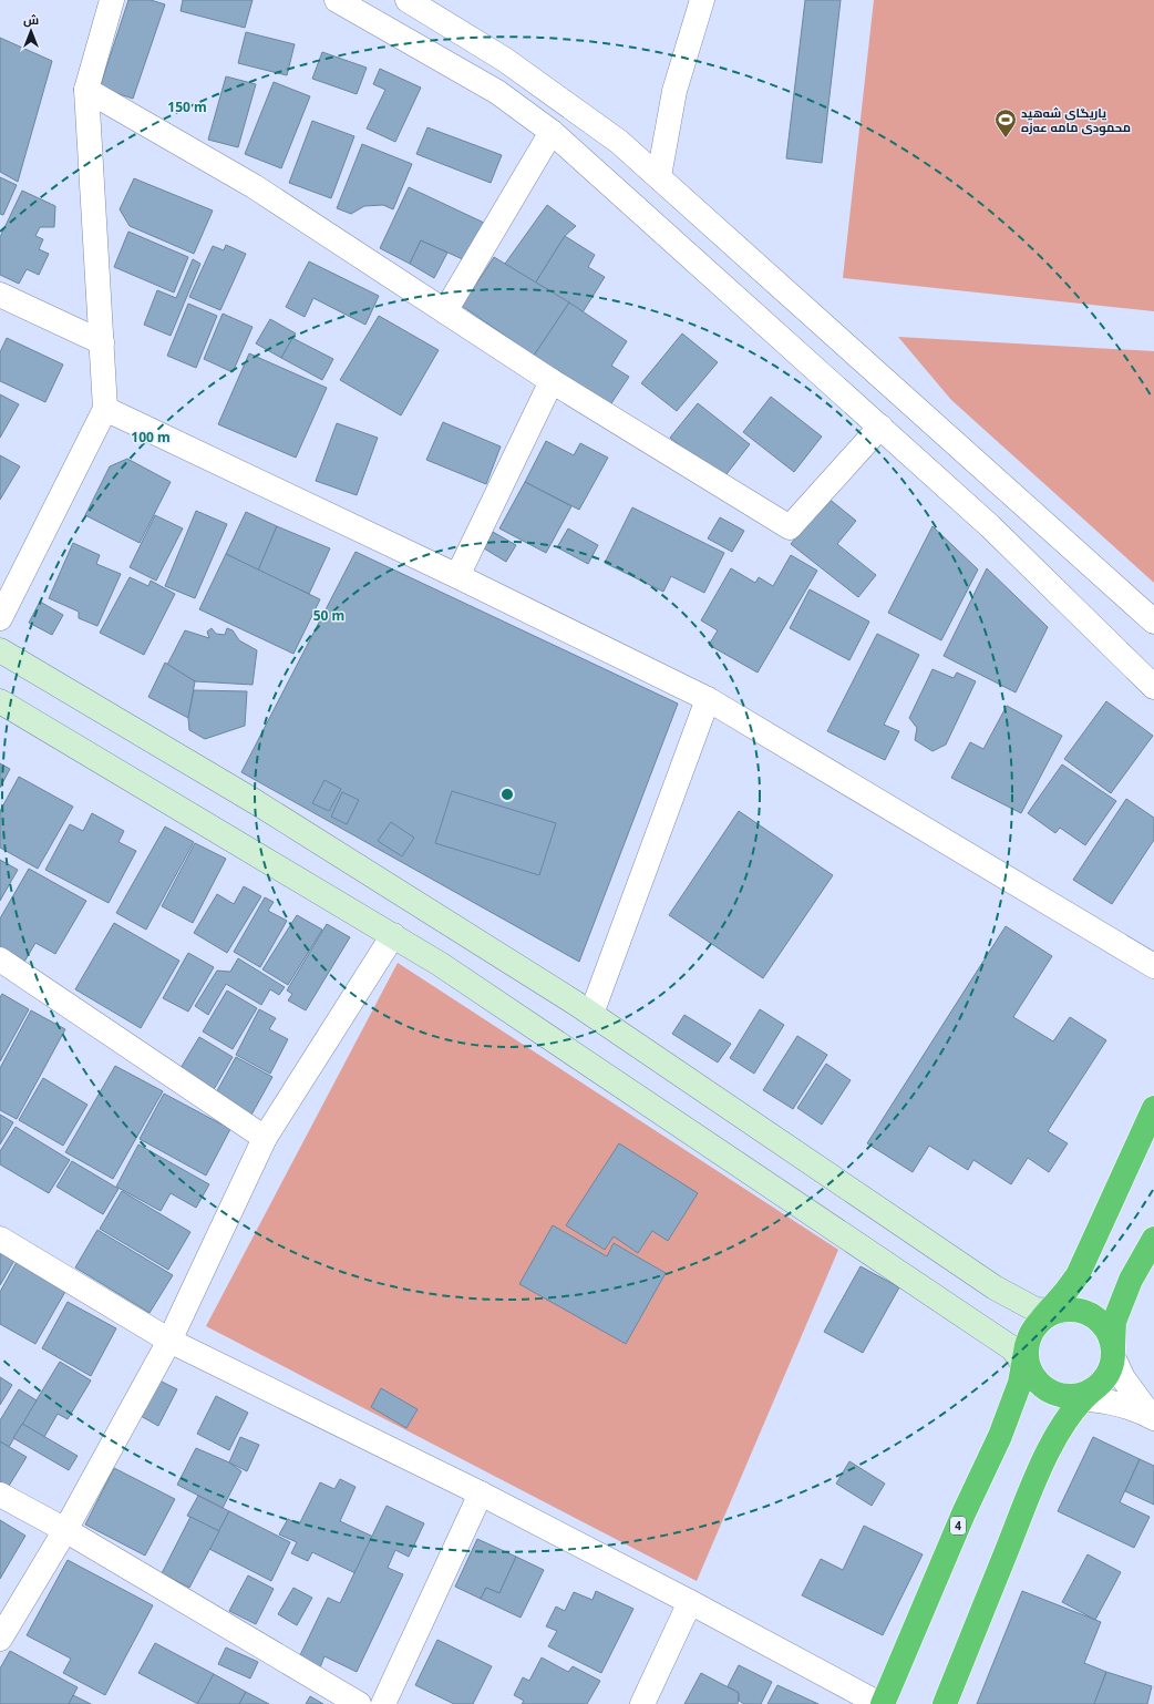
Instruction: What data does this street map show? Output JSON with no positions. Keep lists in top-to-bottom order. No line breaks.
{"streets":{"highway":["4"]},"places":{"sports":["یاریگاى شه‌هید محمودى مامه‌ عه‌زه"]},"north":"top","rings":["150 m","100 m","50 m"]}
